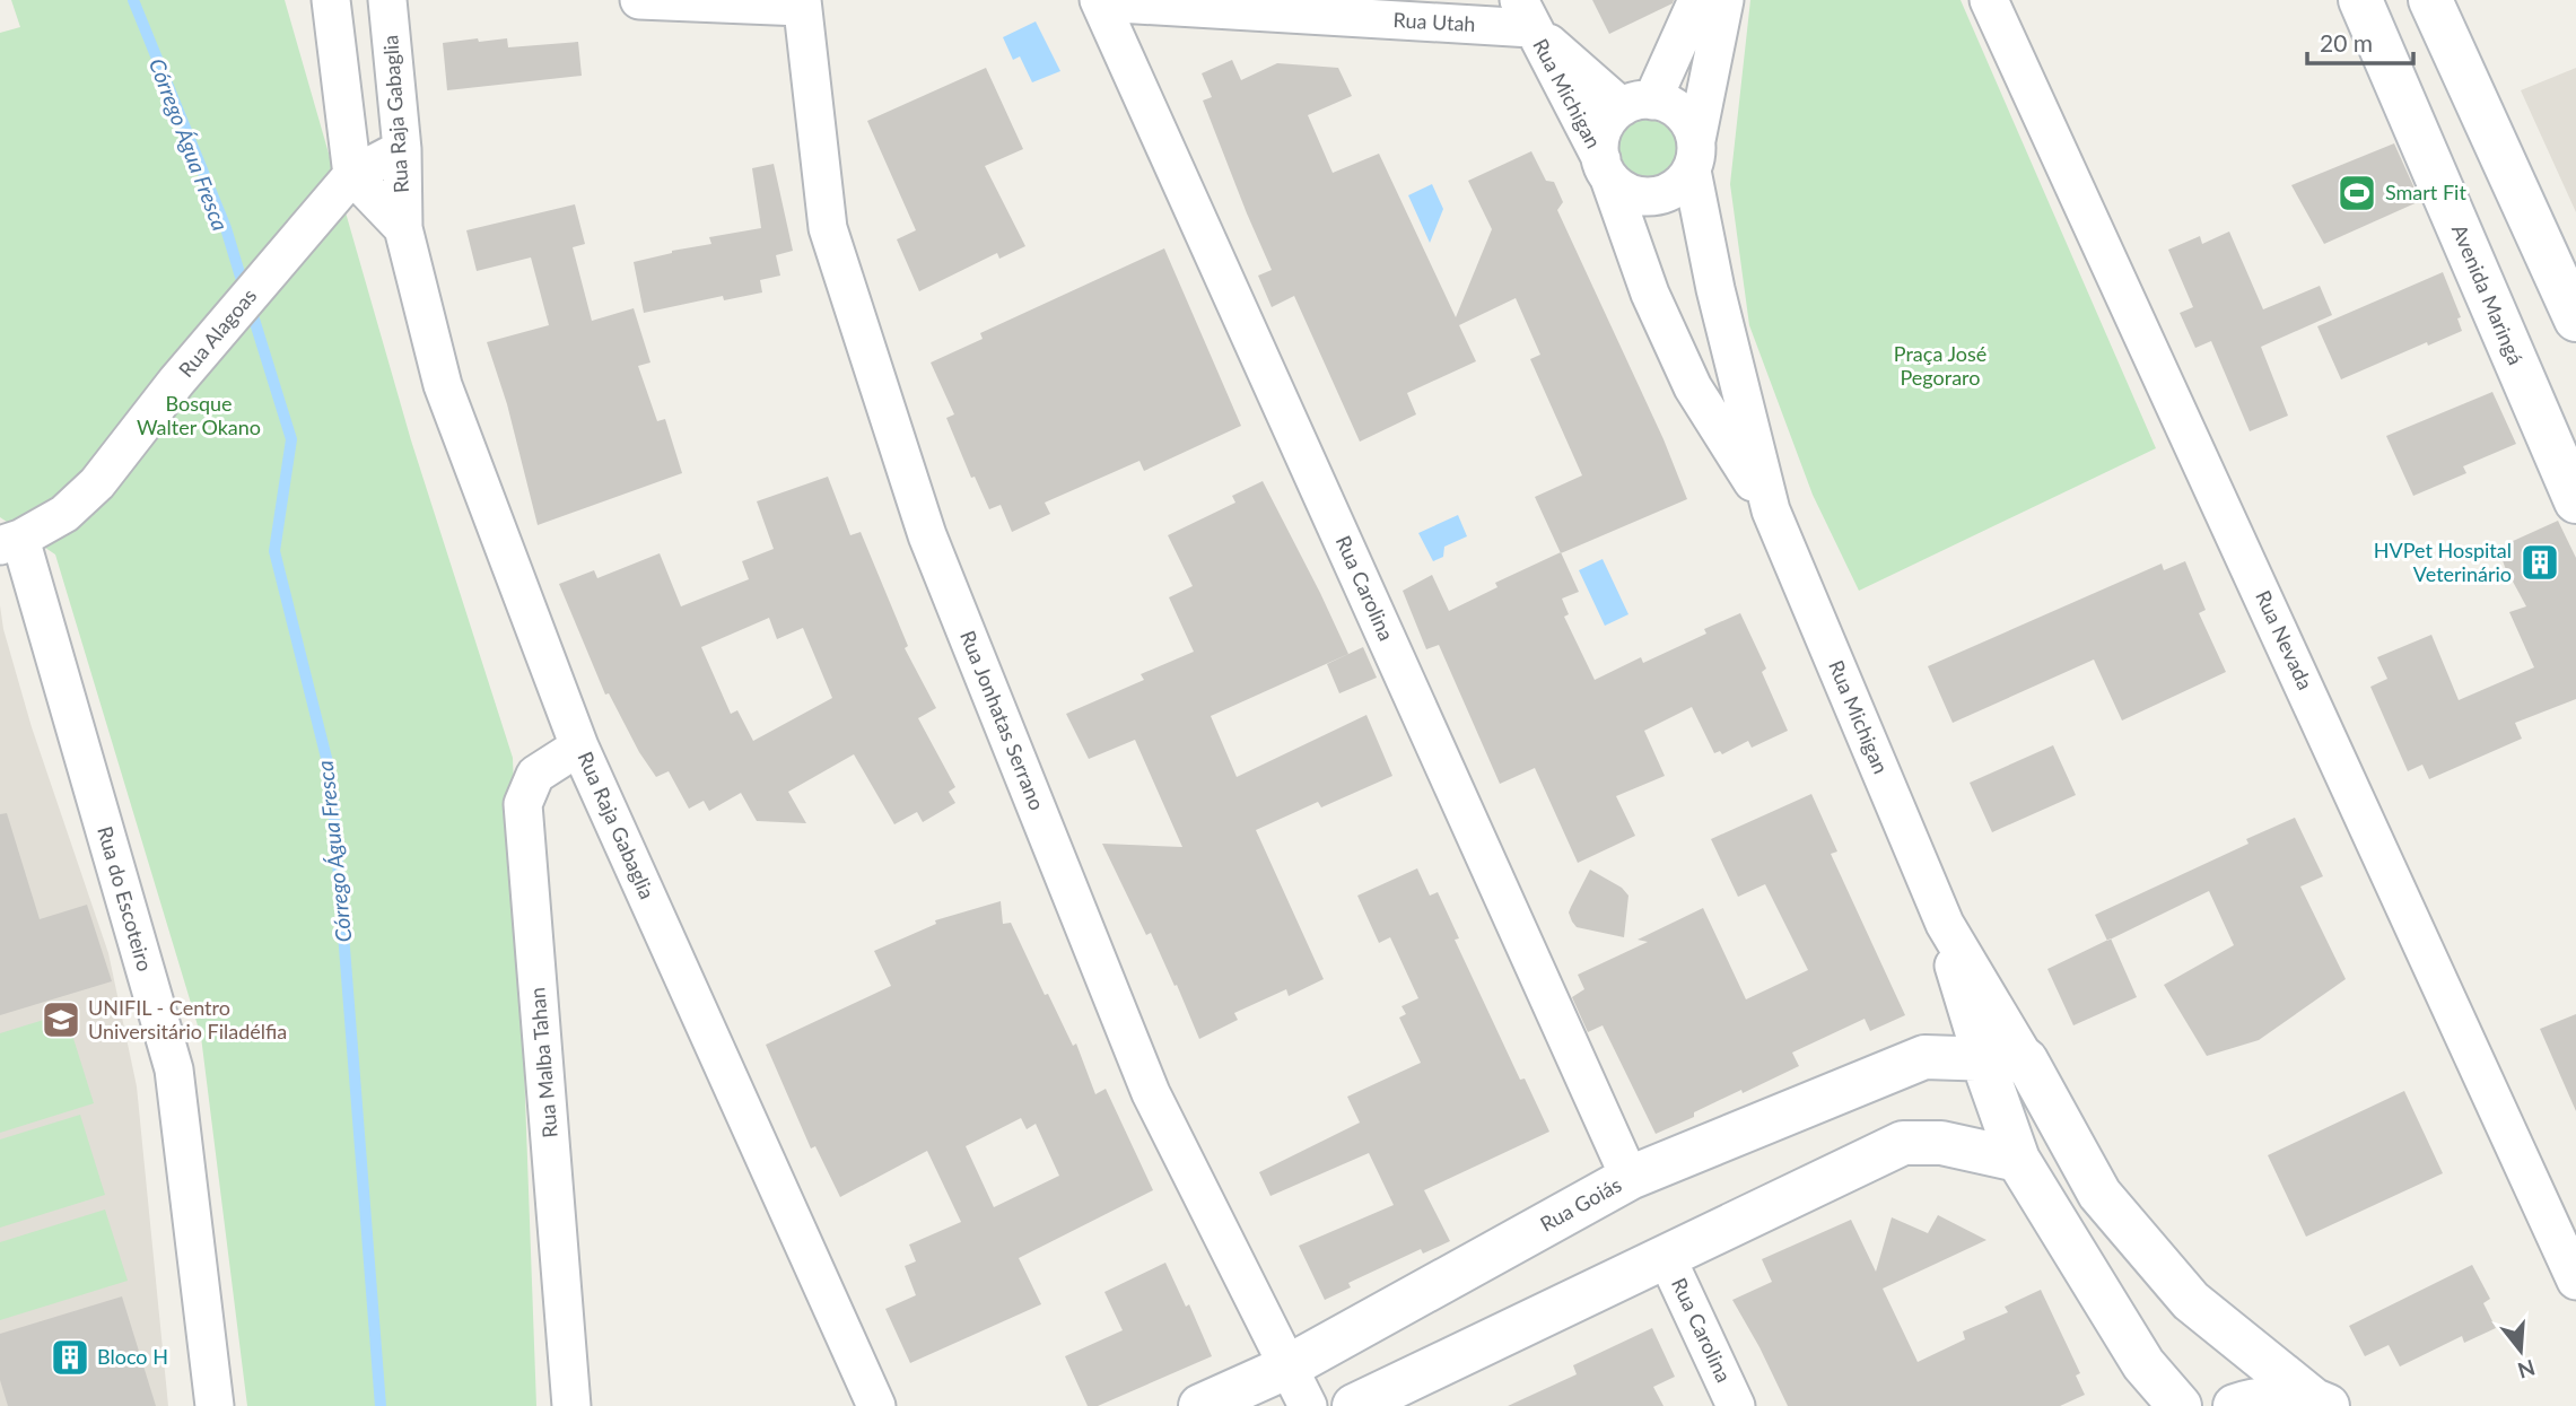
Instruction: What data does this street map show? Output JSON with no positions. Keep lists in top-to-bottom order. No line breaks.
{"streets":{"main road":["Avenida Maringá","Rua Goiás"],"street":["Rua Utah","Rua Michigan","Rua Raja Gabaglia","Rua Alagoas","Rua Carolina","Rua Nevada","Rua Jonhatas Serrano","Rua do Escoteiro","Rua Malba Tahan"]},"crossings":[["Rua Utah","Rua Michigan"],["Rua Utah","Rua Carolina"],["Rua Michigan","Rua Goiás"],["Rua Raja Gabaglia","Rua Alagoas"],["Rua Raja Gabaglia","Rua Malba Tahan"],["Rua Alagoas","Rua do Escoteiro"],["Rua Carolina","Rua Goiás"],["Rua Jonhatas Serrano","Rua Goiás"]],"water":["Córrego Água Fresca"],"parks":["Praça José Pegoraro","Bosque Walter Okano"],"places":{"sports":["Smart Fit"],"building":["HVPet Hospital Veterinário","Bloco H"],"school or university":["UNIFIL - Centro Universitário Filadélfia"]},"scale_bar":"20 m","north":"bottom"}
